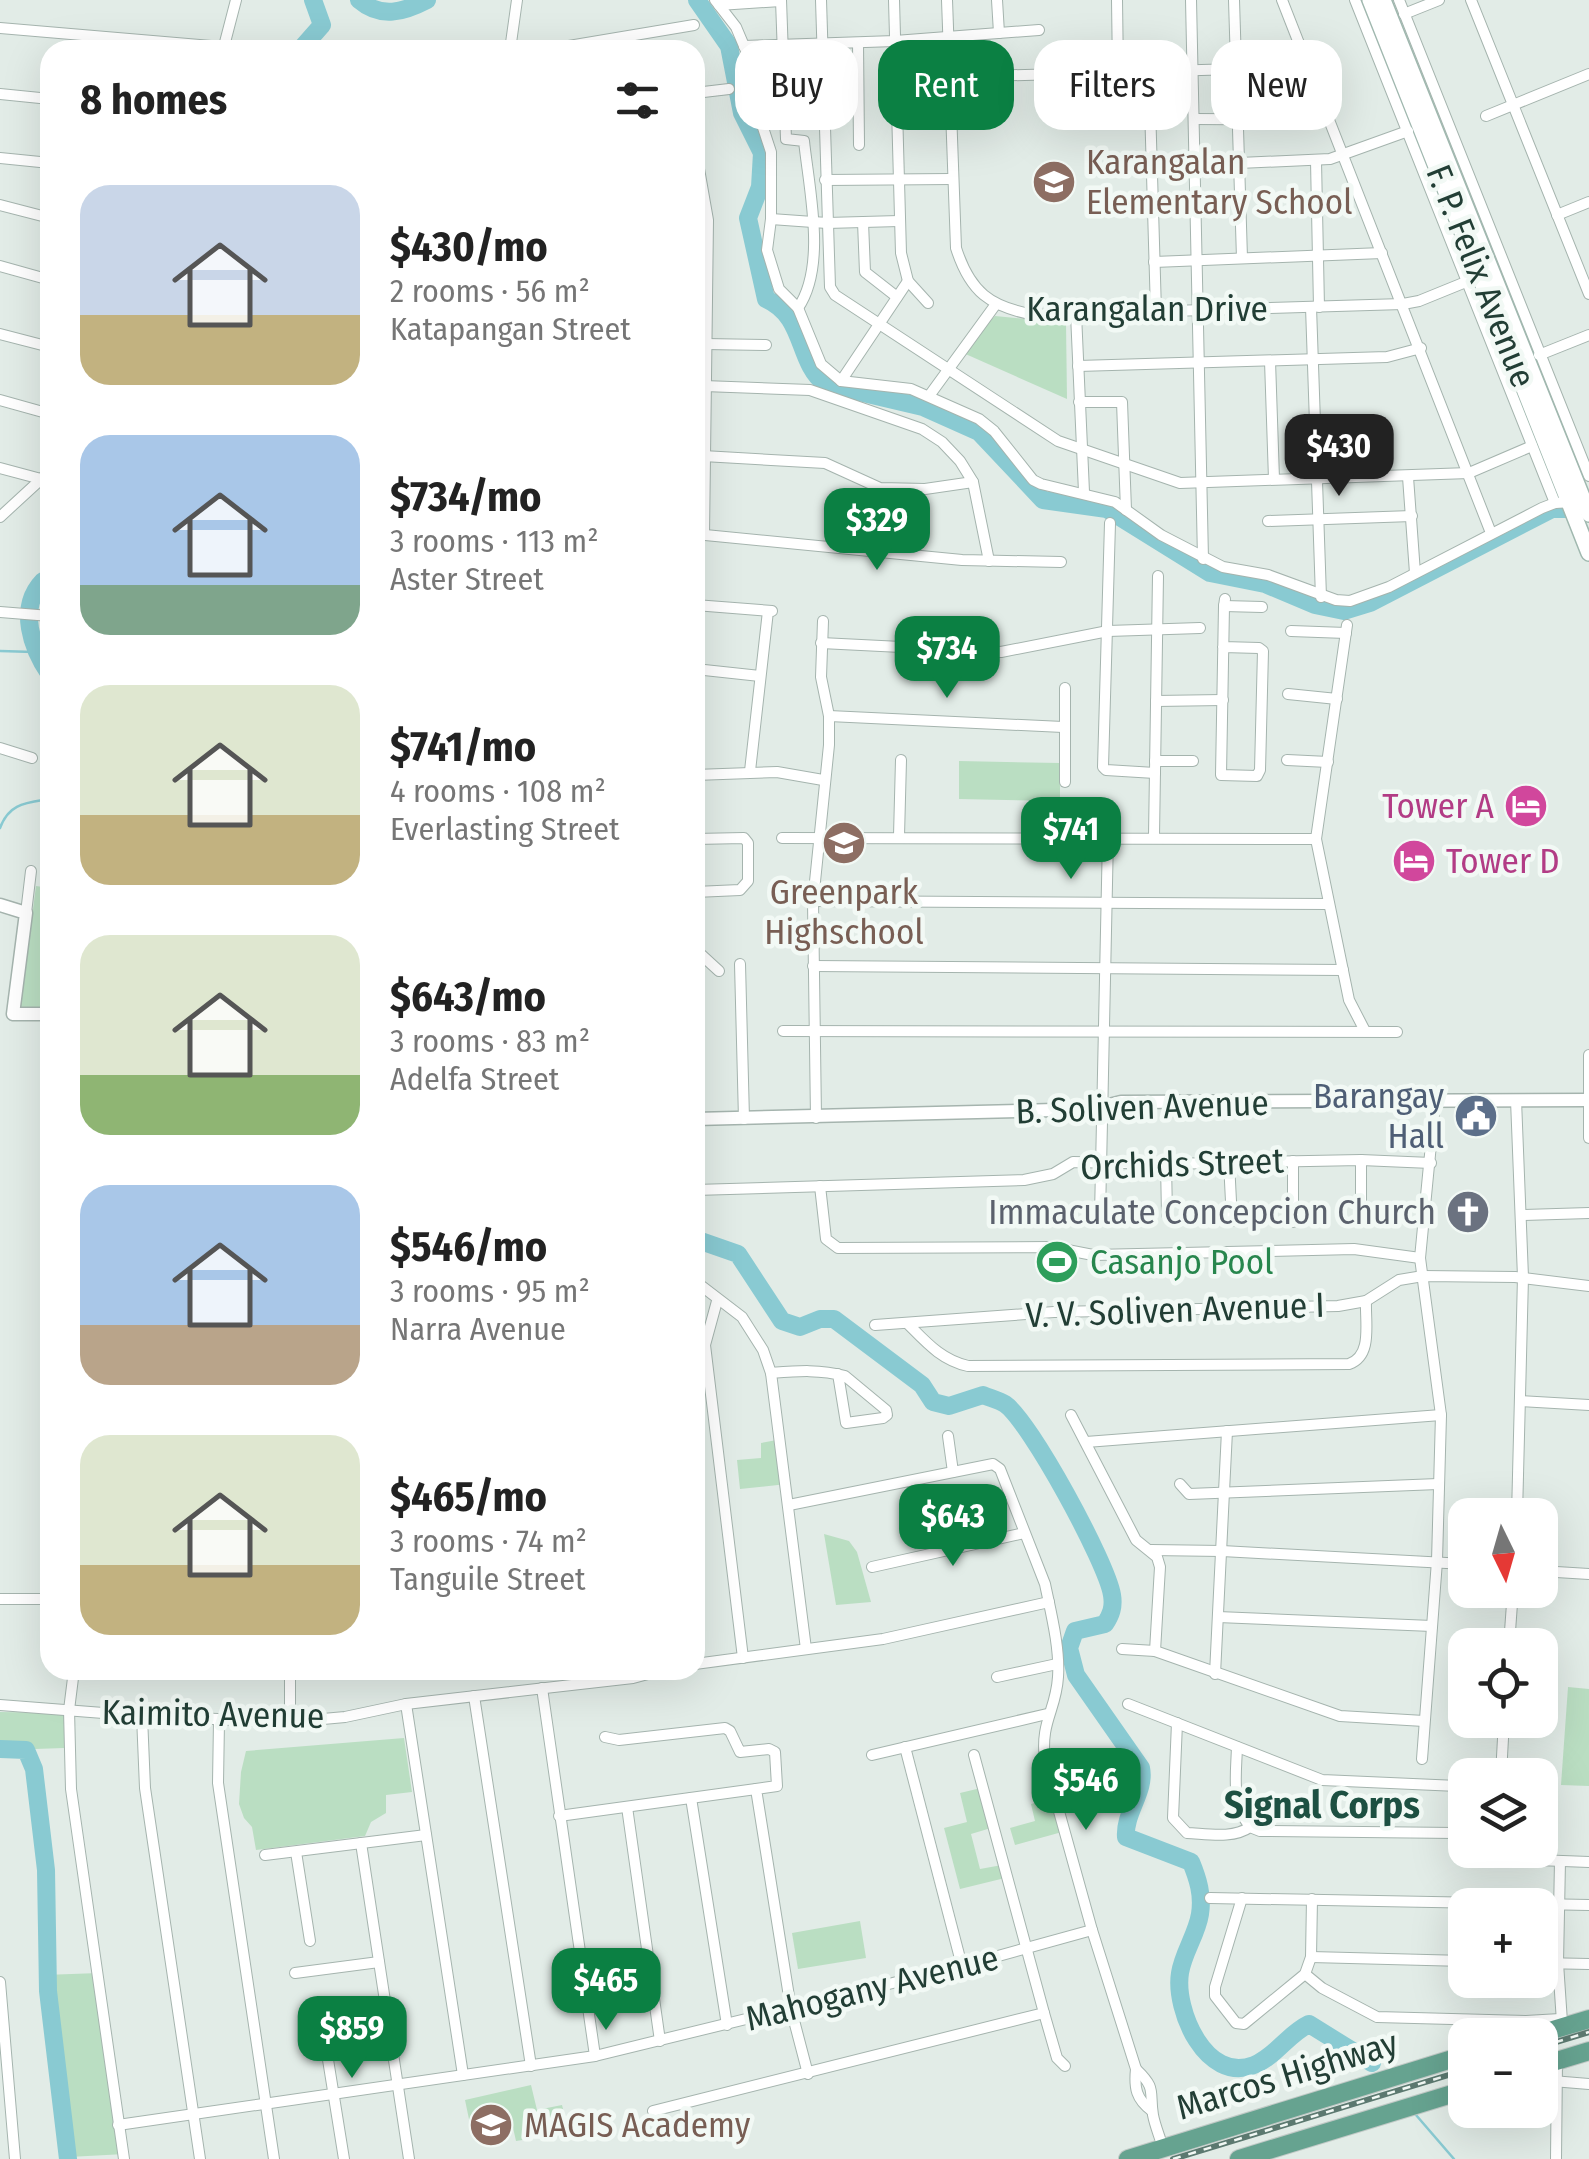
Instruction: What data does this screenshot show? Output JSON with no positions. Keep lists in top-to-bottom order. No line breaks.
{"streets":{"main road":["F. P. Felix Avenue","Marcos Highway"],"street":["Karangalan Drive","B. Soliven Avenue","Orchids Street","V. V. Soliven Avenue I","Kaimito Avenue","Mahogany Avenue"]},"crossings":[["F. P. Felix Avenue","Karangalan Drive"]],"districts":["Signal Corps"],"places":{"school or university":["Karangalan Elementary School","Greenpark Highschool","MAGIS Academy"],"hotel":["Tower A","Tower D"],"public building":["Barangay Hall"],"church":["Immaculate Concepcion Church"],"sports":["Casanjo Pool"]},"north":"bottom","page":{"chip":["Buy","Rent","Filters","New"],"heading":"8 homes","list":[{"name":"$430/mo","note":"2 rooms · 56 m² · Katapangan Street"},{"name":"$734/mo","note":"3 rooms · 113 m² · Aster Street"},{"name":"$741/mo","note":"4 rooms · 108 m² · Everlasting Street"},{"name":"$643/mo","note":"3 rooms · 83 m² · Adelfa Street"},{"name":"$546/mo","note":"3 rooms · 95 m² · Narra Avenue"},{"name":"$465/mo","note":"3 rooms · 74 m² · Tanguile Street"}],"price":["$430","$329","$734","$741","$643","$546","$465","$859"],"map_buttons":["+","−"]}}
